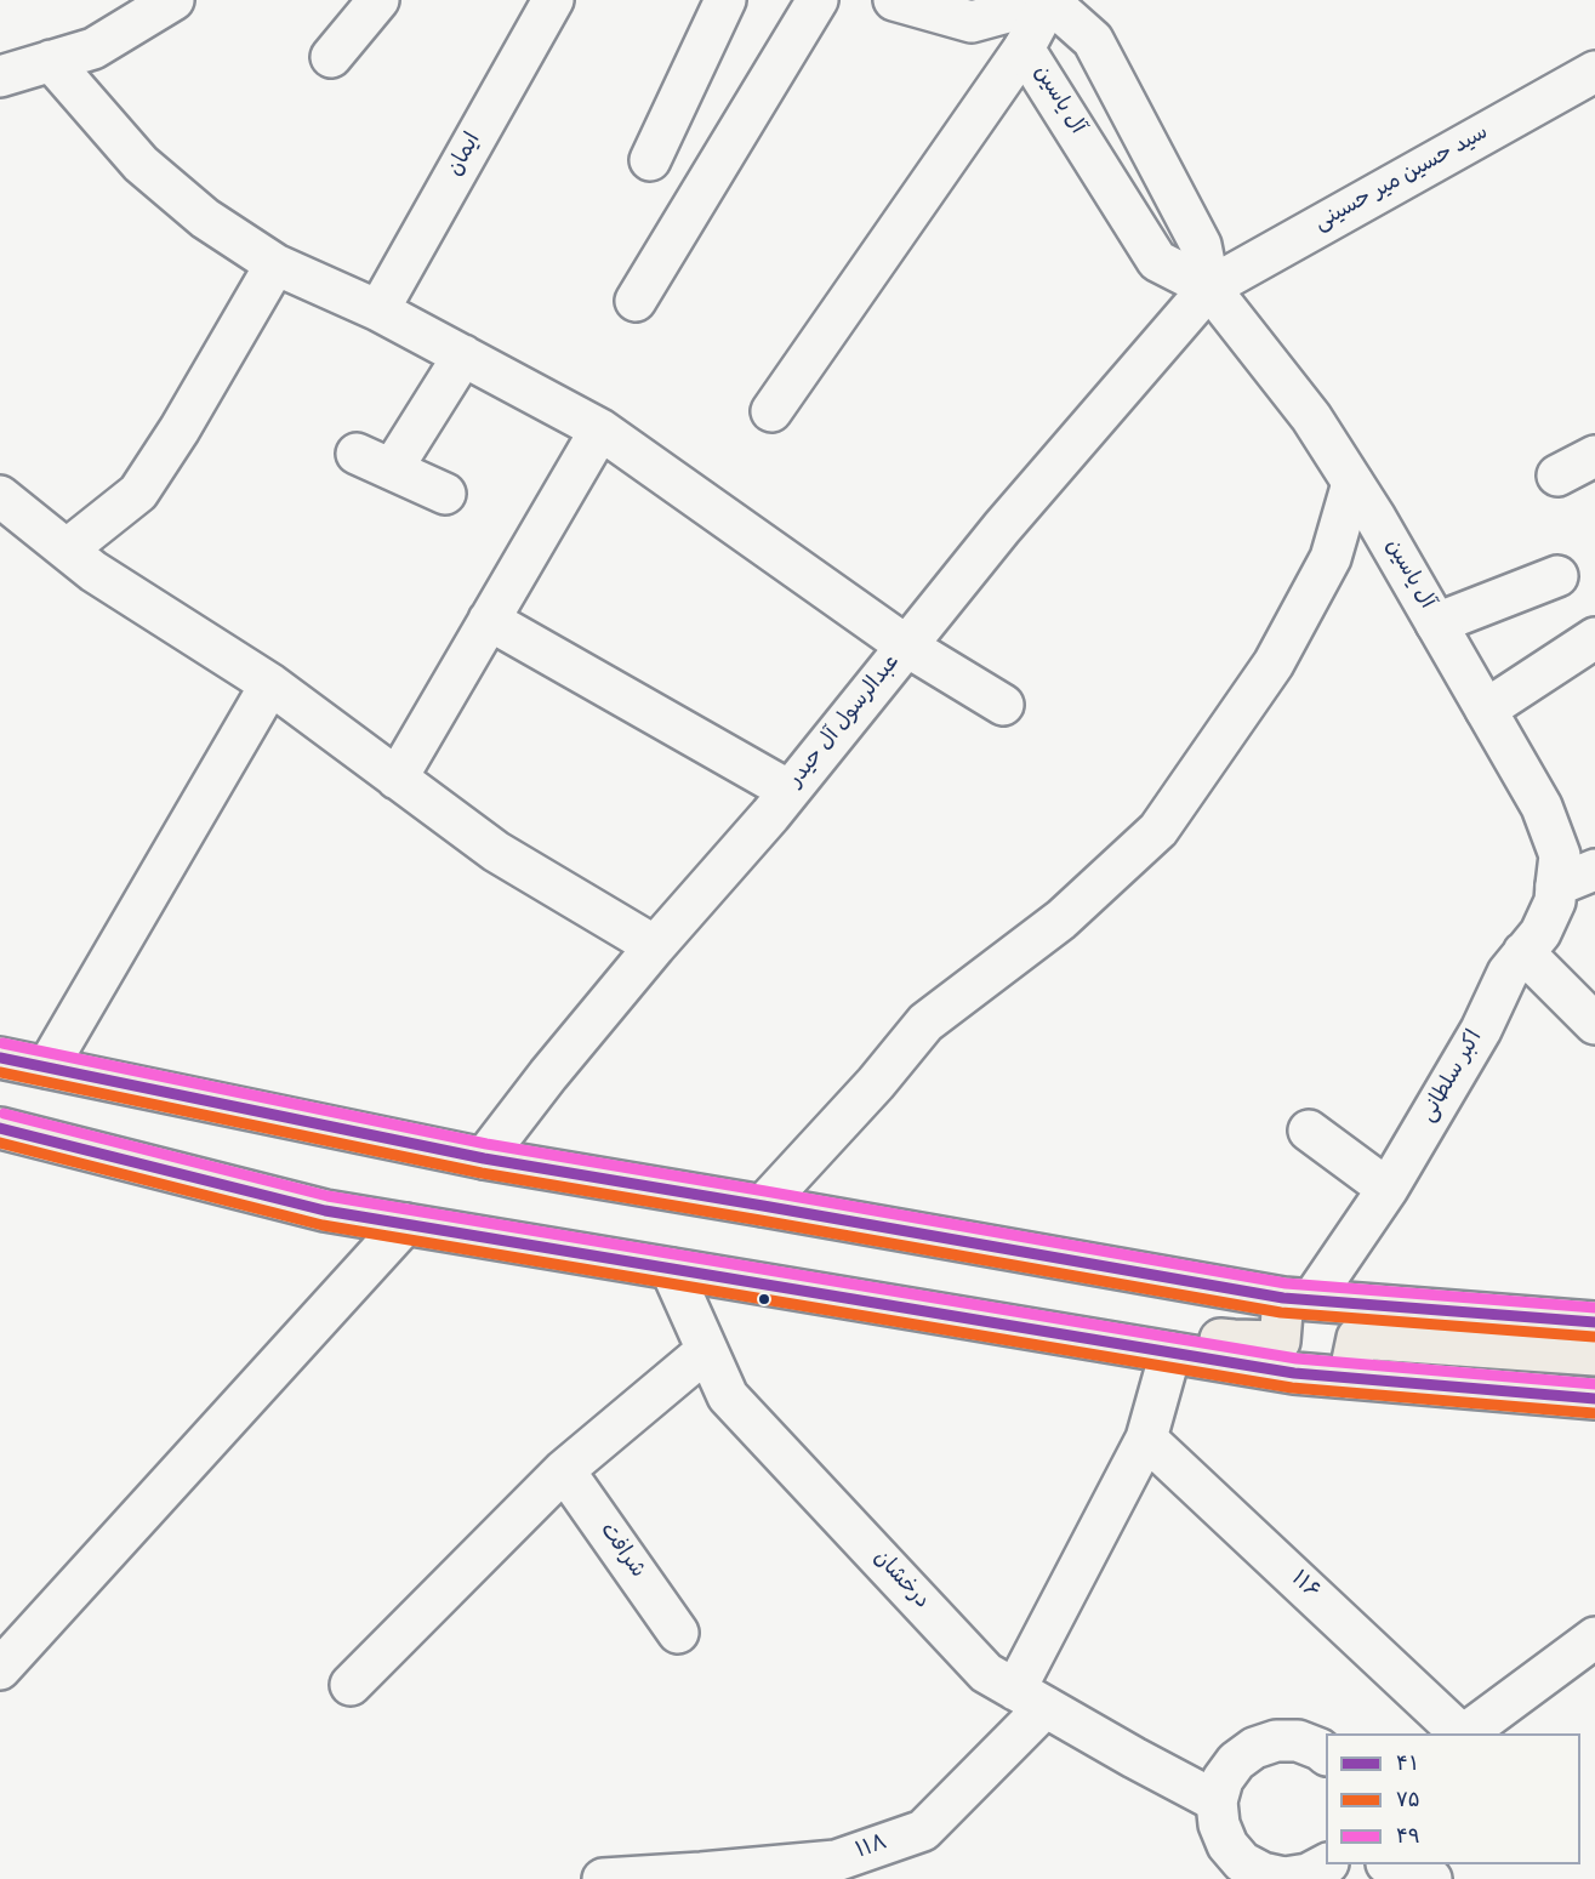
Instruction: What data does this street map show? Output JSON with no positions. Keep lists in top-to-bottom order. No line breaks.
{"streets":{"street":["آل یاسین","ایمان","سید حسین میر حسینی","عبدالرسول آل حیدر","اکبر سلطانی","شرافت","درخشان","۱۱۶","۱۱۸"]},"crossings":[["آل یاسین","سید حسین میر حسینی"],["آل یاسین","عبدالرسول آل حیدر"],["آل یاسین","اکبر سلطانی"],["سید حسین میر حسینی","عبدالرسول آل حیدر"],["درخشان","۱۱۸"],["۱۱۶","۱۱۸"]],"lines":["transit line ۴۹","transit line ۴۱","transit line ۷۵"],"legend":["۴۱","۷۵","۴۹"]}
